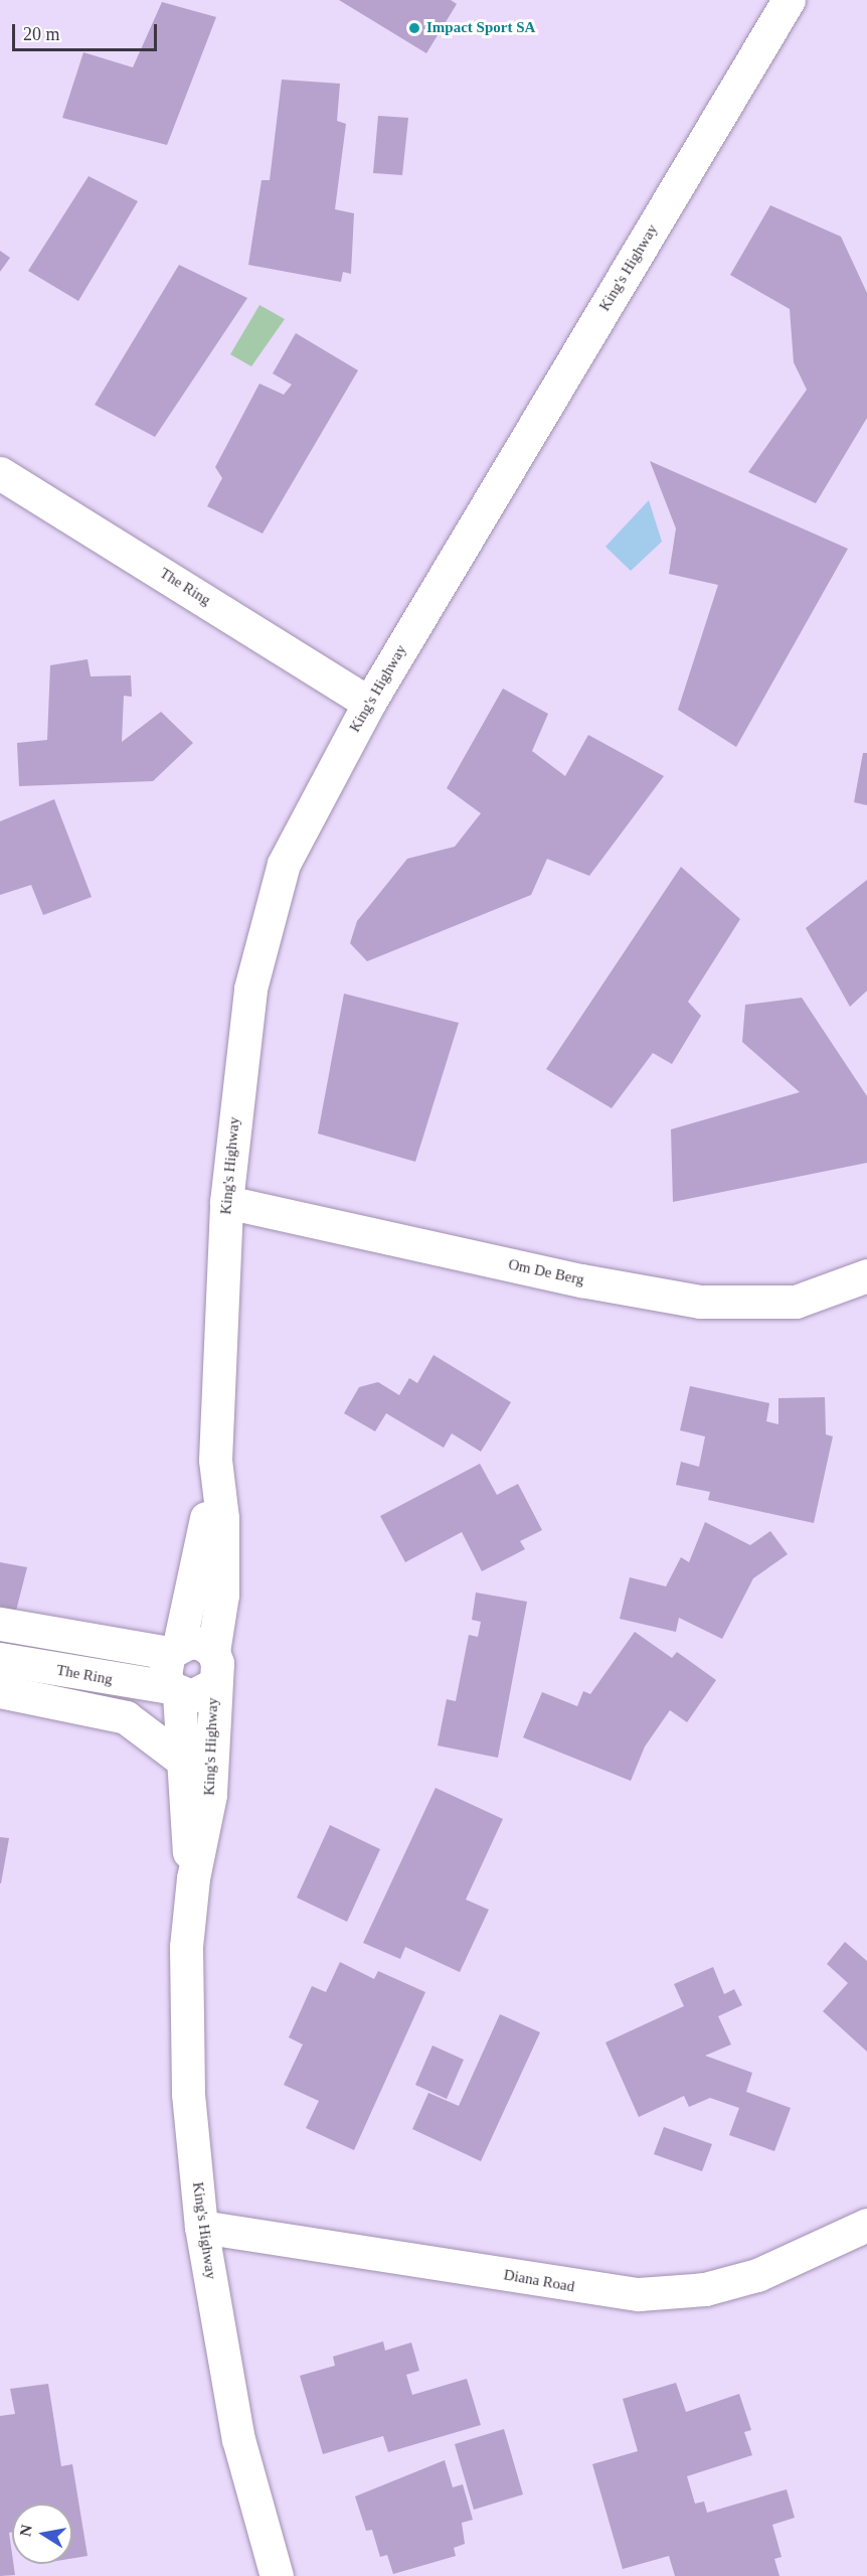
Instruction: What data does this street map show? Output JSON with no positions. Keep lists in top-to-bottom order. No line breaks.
{"streets":{"street":["King's Highway","The Ring","Om De Berg","Diana Road"]},"crossings":[["King's Highway","The Ring"],["King's Highway","Om De Berg"],["King's Highway","Diana Road"]],"places":["Impact Sport SA"],"scale_bar":"20 m","north":"left"}
